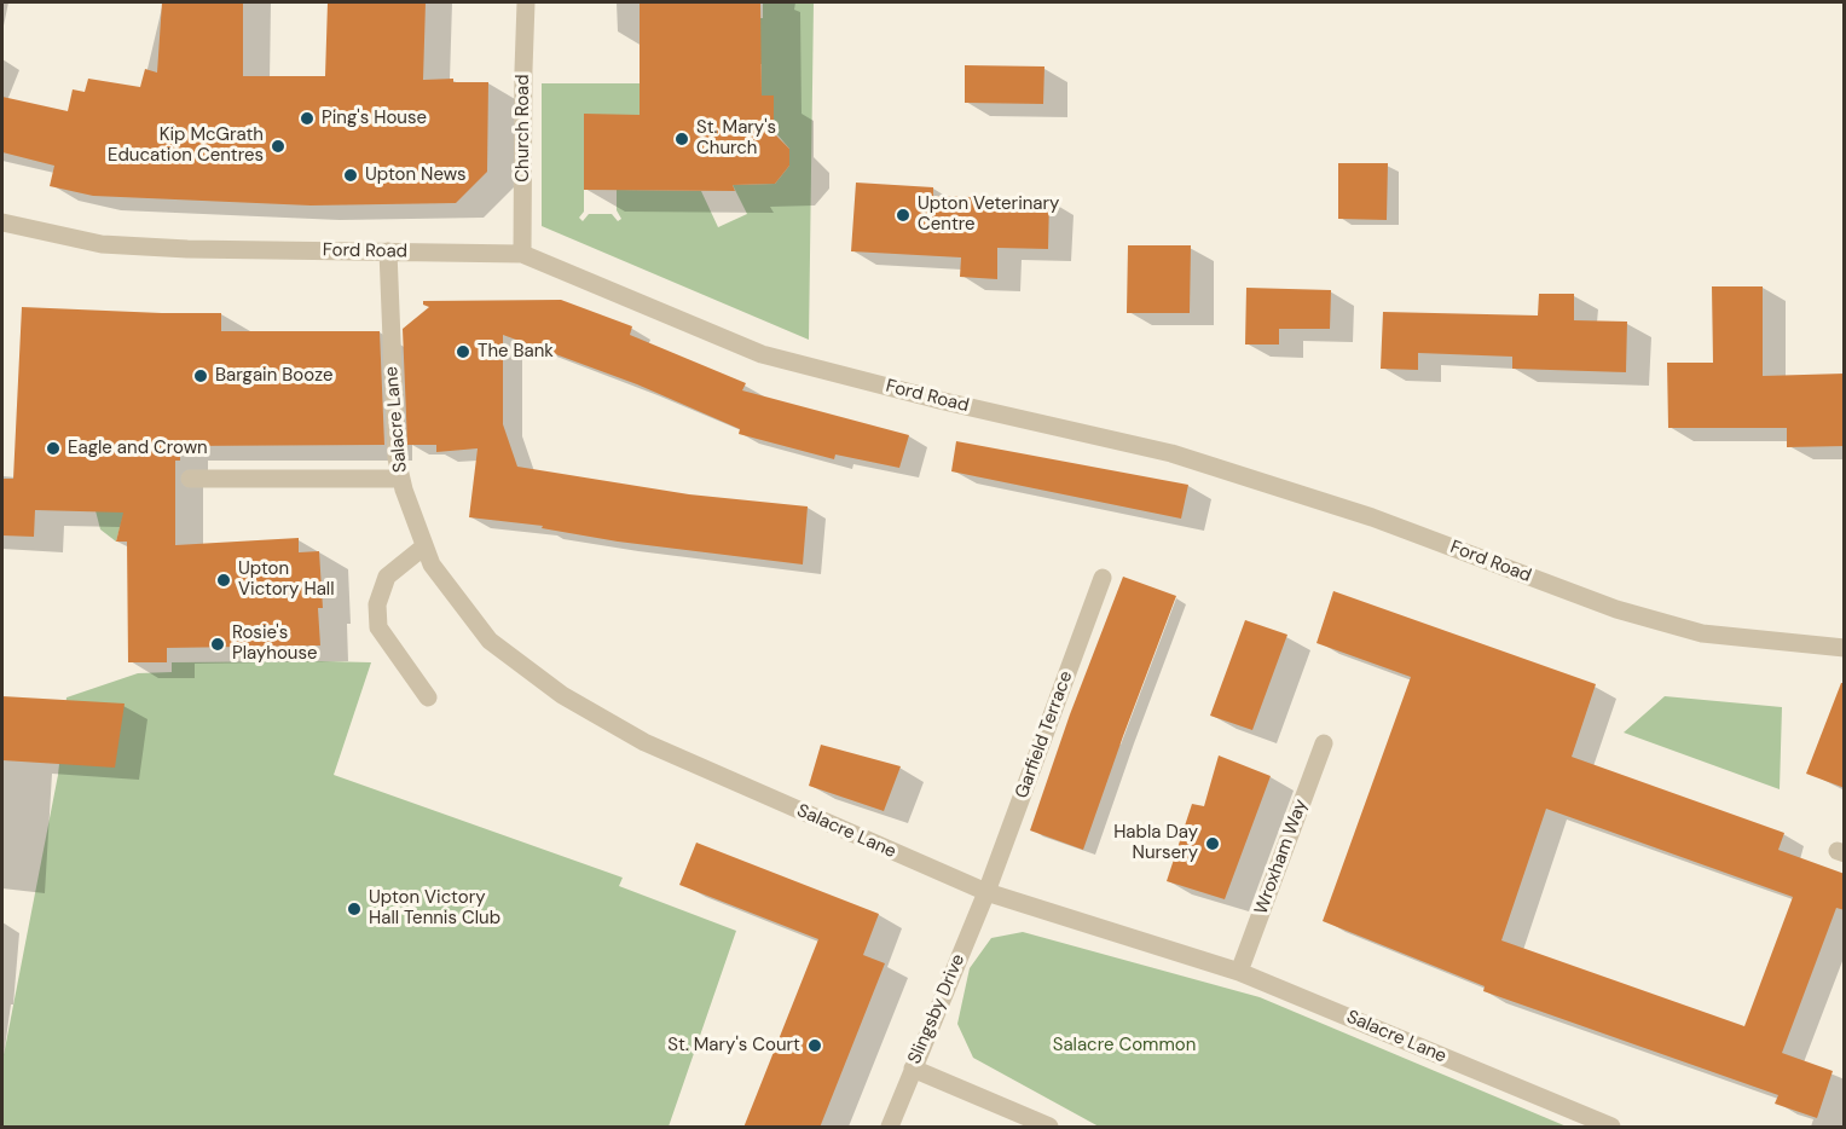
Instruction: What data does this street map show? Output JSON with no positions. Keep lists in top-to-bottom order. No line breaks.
{"streets":{"street":["Church Road","Ford Road","Salacre Lane","Garfield Terrace","Wroxham Way","Slingsby Drive"]},"crossings":[["Church Road","Ford Road"],["Ford Road","Salacre Lane"],["Salacre Lane","Garfield Terrace"],["Salacre Lane","Wroxham Way"],["Salacre Lane","Slingsby Drive"],["Garfield Terrace","Slingsby Drive"]],"parks":["Salacre Common"],"places":["Ping's House","St. Mary's Church","Kip McGrath Education Centres","Upton News","Upton Veterinary Centre","The Bank","Bargain Booze","Eagle and Crown","Upton Victory Hall","Rosie's Playhouse","Habla Day Nursery","Upton Victory Hall Tennis Club","St. Mary's Court"]}
